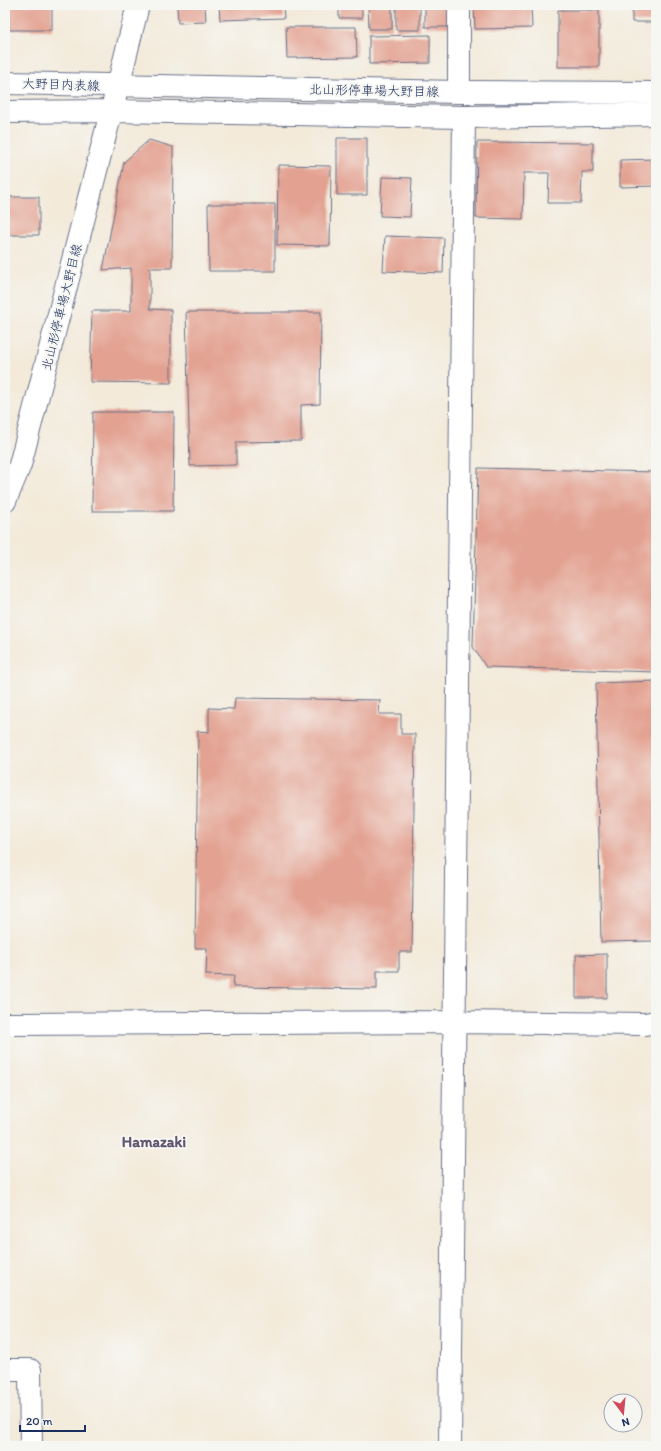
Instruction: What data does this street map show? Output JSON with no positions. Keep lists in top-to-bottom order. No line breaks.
{"streets":{"main road":["大野目内表線","北山形停車場大野目線"]},"crossings":[["大野目内表線","北山形停車場大野目線"]],"districts":["Hamazaki"],"scale_bar":"20 m","north":"bottom"}
